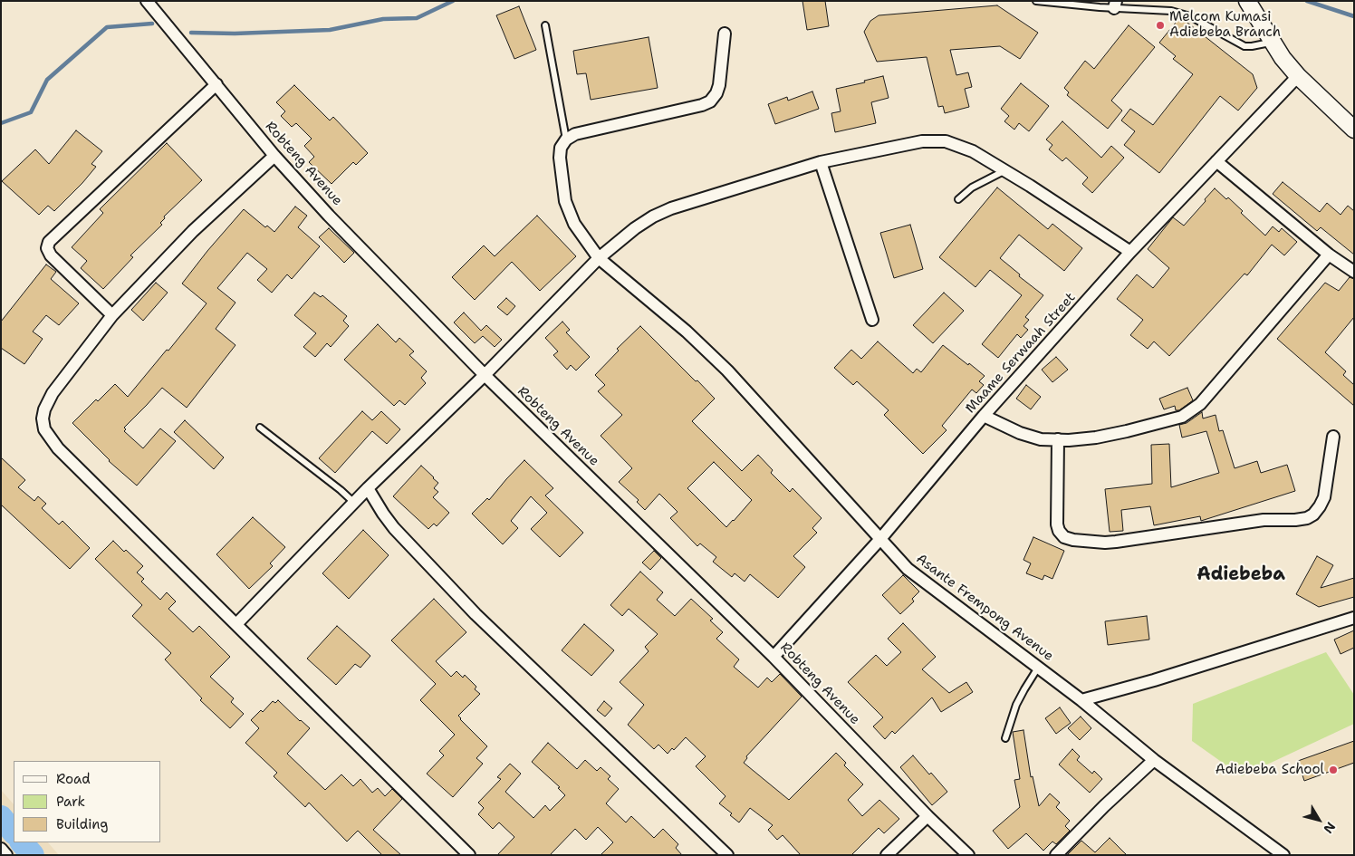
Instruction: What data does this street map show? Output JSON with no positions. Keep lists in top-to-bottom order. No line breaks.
{"streets":{"street":["Robteng Avenue","Maame Serwaah Street","Asante Frempong Avenue"]},"crossings":[["Robteng Avenue","Maame Serwaah Street"],["Maame Serwaah Street","Asante Frempong Avenue"]],"districts":["Adiebeba"],"places":["Melcom Kumasi Adiebeba Branch","Adiebeba School"],"legend":["Road","Park","Building"],"north":"bottom right"}
